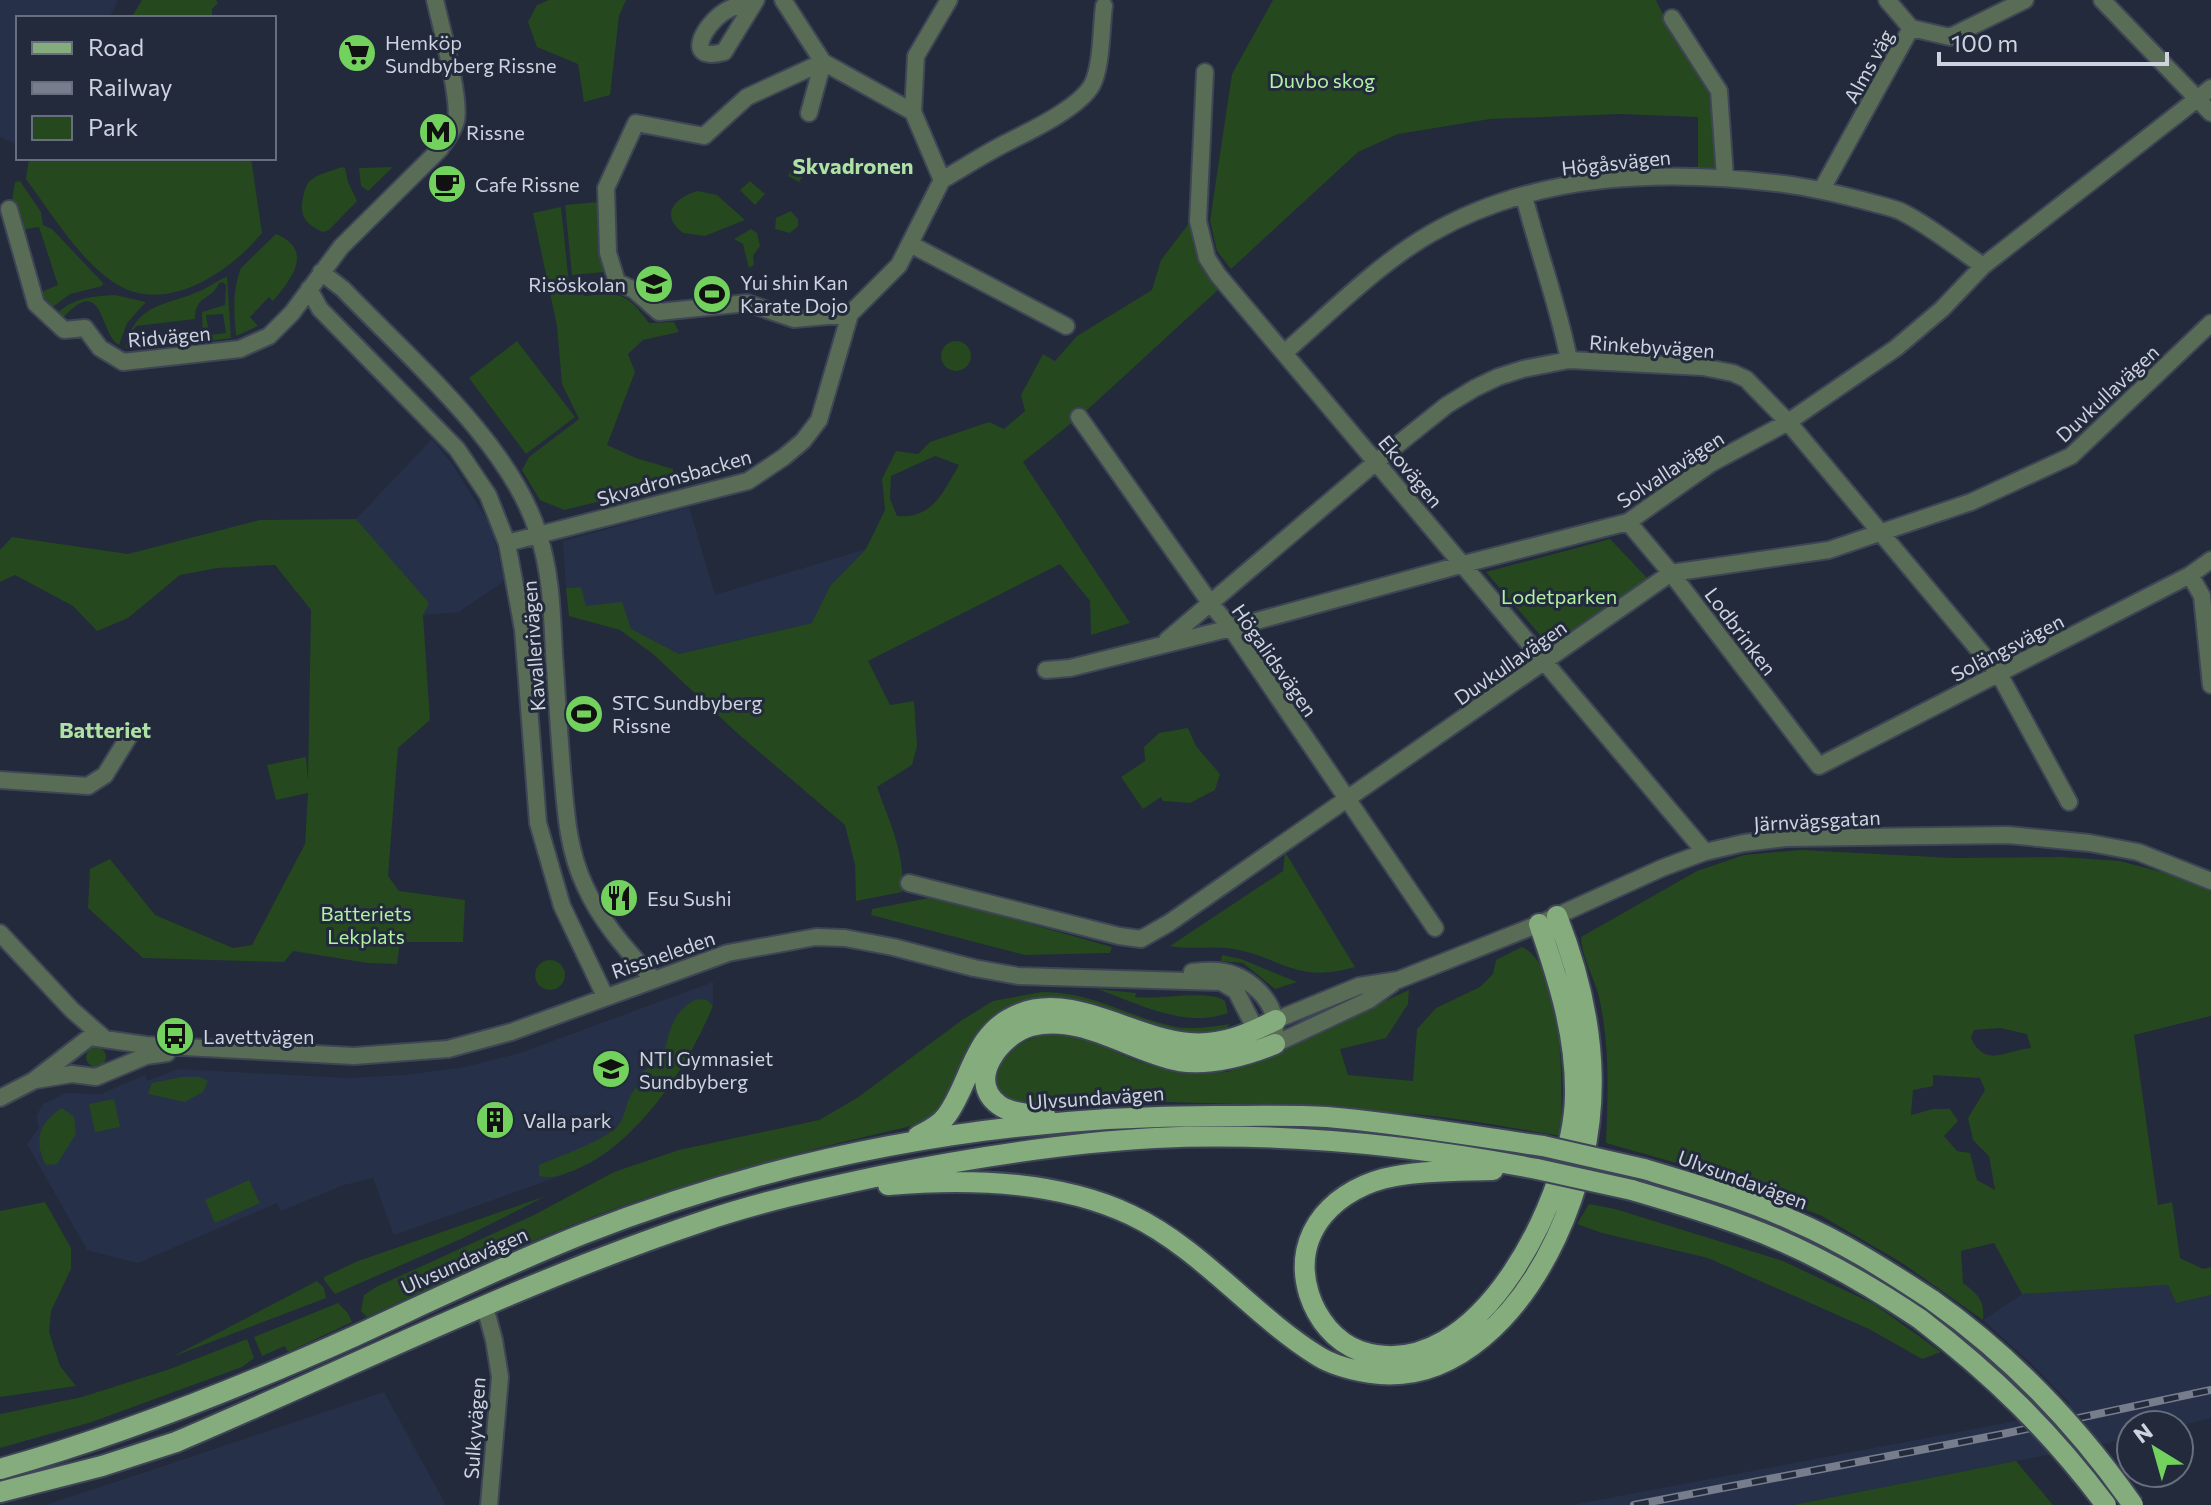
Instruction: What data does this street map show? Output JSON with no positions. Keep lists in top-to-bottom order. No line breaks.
{"streets":{"main road":["Ulvsundavägen"],"street":["Alms väg","Högåsvägen","Ridvägen","Rinkebyvägen","Duvkullavägen","Solvallavägen","Ekovägen","Skvadronsbacken","Lodbrinken","Kavallerivägen","Solängsvägen","Högalidsvägen","Järnvägsgatan","Rissneleden","Sulkyvägen"]},"crossings":[["Alms väg","Högåsvägen"],["Högåsvägen","Solvallavägen"],["Högåsvägen","Ekovägen"],["Ridvägen","Kavallerivägen"],["Rinkebyvägen","Duvkullavägen"],["Rinkebyvägen","Solvallavägen"],["Rinkebyvägen","Ekovägen"],["Rinkebyvägen","Solängsvägen"],["Rinkebyvägen","Högalidsvägen"],["Duvkullavägen","Ekovägen"],["Duvkullavägen","Lodbrinken"],["Duvkullavägen","Högalidsvägen"],["Solvallavägen","Ekovägen"],["Solvallavägen","Lodbrinken"],["Solvallavägen","Högalidsvägen"],["Ekovägen","Järnvägsgatan"],["Skvadronsbacken","Kavallerivägen"],["Lodbrinken","Solängsvägen"],["Kavallerivägen","Rissneleden"],["Järnvägsgatan","Rissneleden"]],"districts":["Skvadronen","Batteriet"],"parks":["Duvbo skog","Lodetparken","Batteriets Lekplats"],"places":{"supermarket":["Hemköp Sundbyberg Rissne"],"metro station":["Rissne"],"cafe":["Cafe Rissne"],"school or university":["Risöskolan","NTI Gymnasiet Sundbyberg"],"sports":["Yui shin Kan Karate Dojo","STC Sundbyberg Rissne"],"restaurant":["Esu Sushi"],"bus stop":["Lavettvägen"],"building":["Valla park"]},"legend":["Road","Railway","Park"],"scale_bar":"100 m","north":"top left"}
